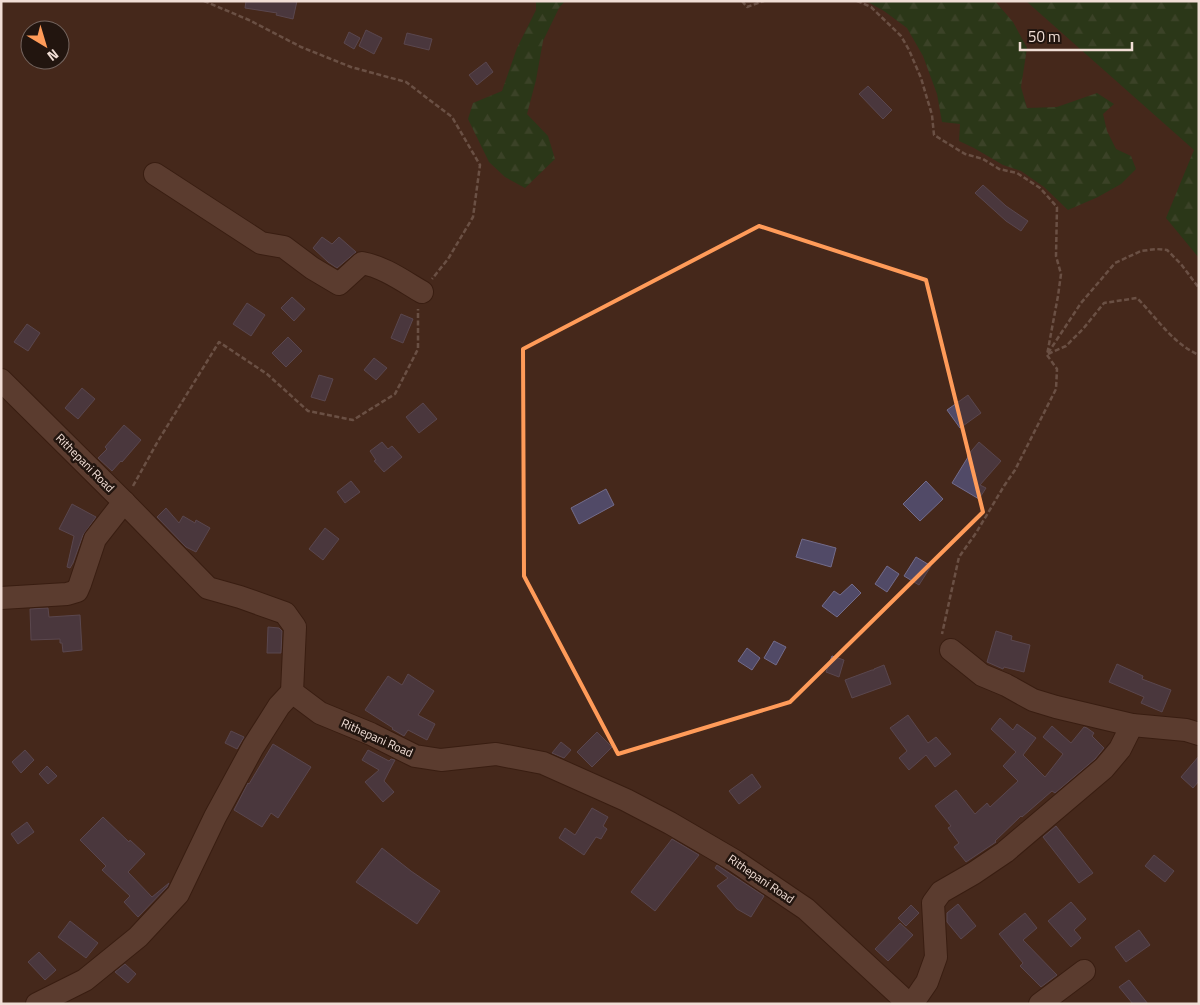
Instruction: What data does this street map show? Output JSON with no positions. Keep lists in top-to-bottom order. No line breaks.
{"streets":{"street":["Rithepani Road"]},"scale_bar":"50 m","north":"bottom right"}
